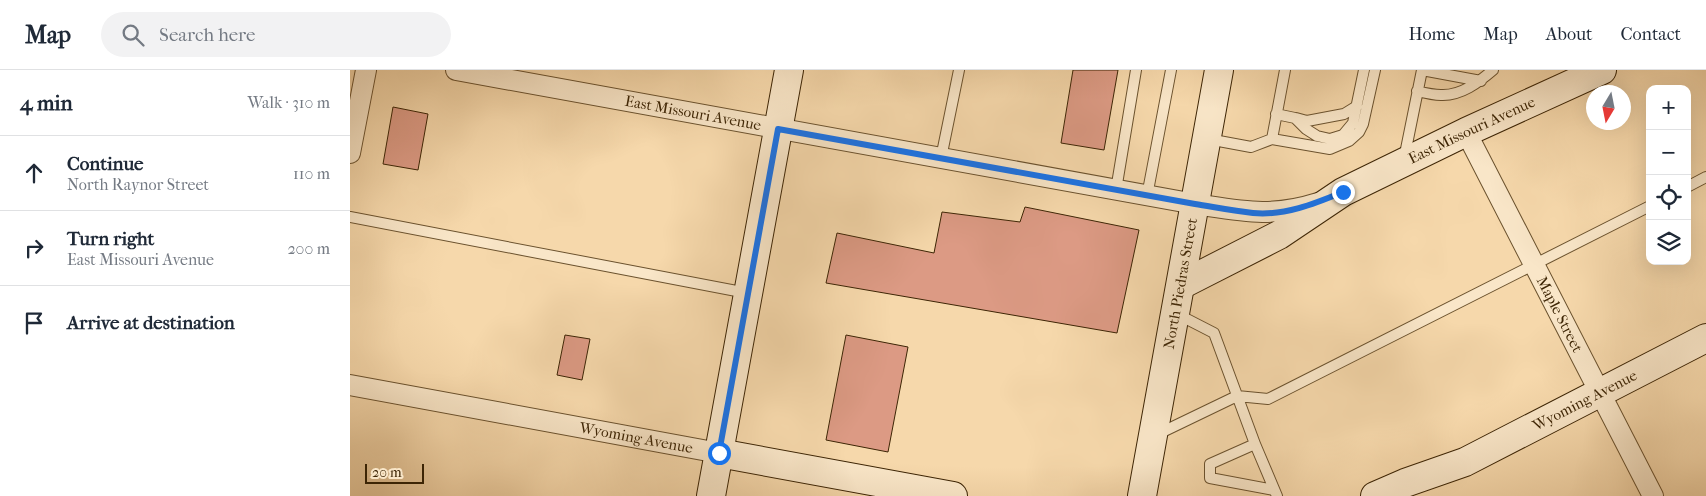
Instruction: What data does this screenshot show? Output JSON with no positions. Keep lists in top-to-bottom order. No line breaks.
{"streets":{"main road":["East Missouri Avenue","North Piedras Street","Wyoming Avenue"],"street":["Maple Street"]},"crossings":[["East Missouri Avenue","North Piedras Street"],["East Missouri Avenue","Maple Street"],["Maple Street","Wyoming Avenue"]],"scale_bar":"20 m","north":"bottom","page":{"header":"Map","search":"Search here","nav":["Home","Map","About","Contact"],"heading":["4 min","Walk · 310 m"],"map_buttons":["+","−"],"list":[["Continue","North Raynor Street","110 m"],["Turn right","East Missouri Avenue","200 m"],"Arrive at destination"],"scale":"20 m"}}
